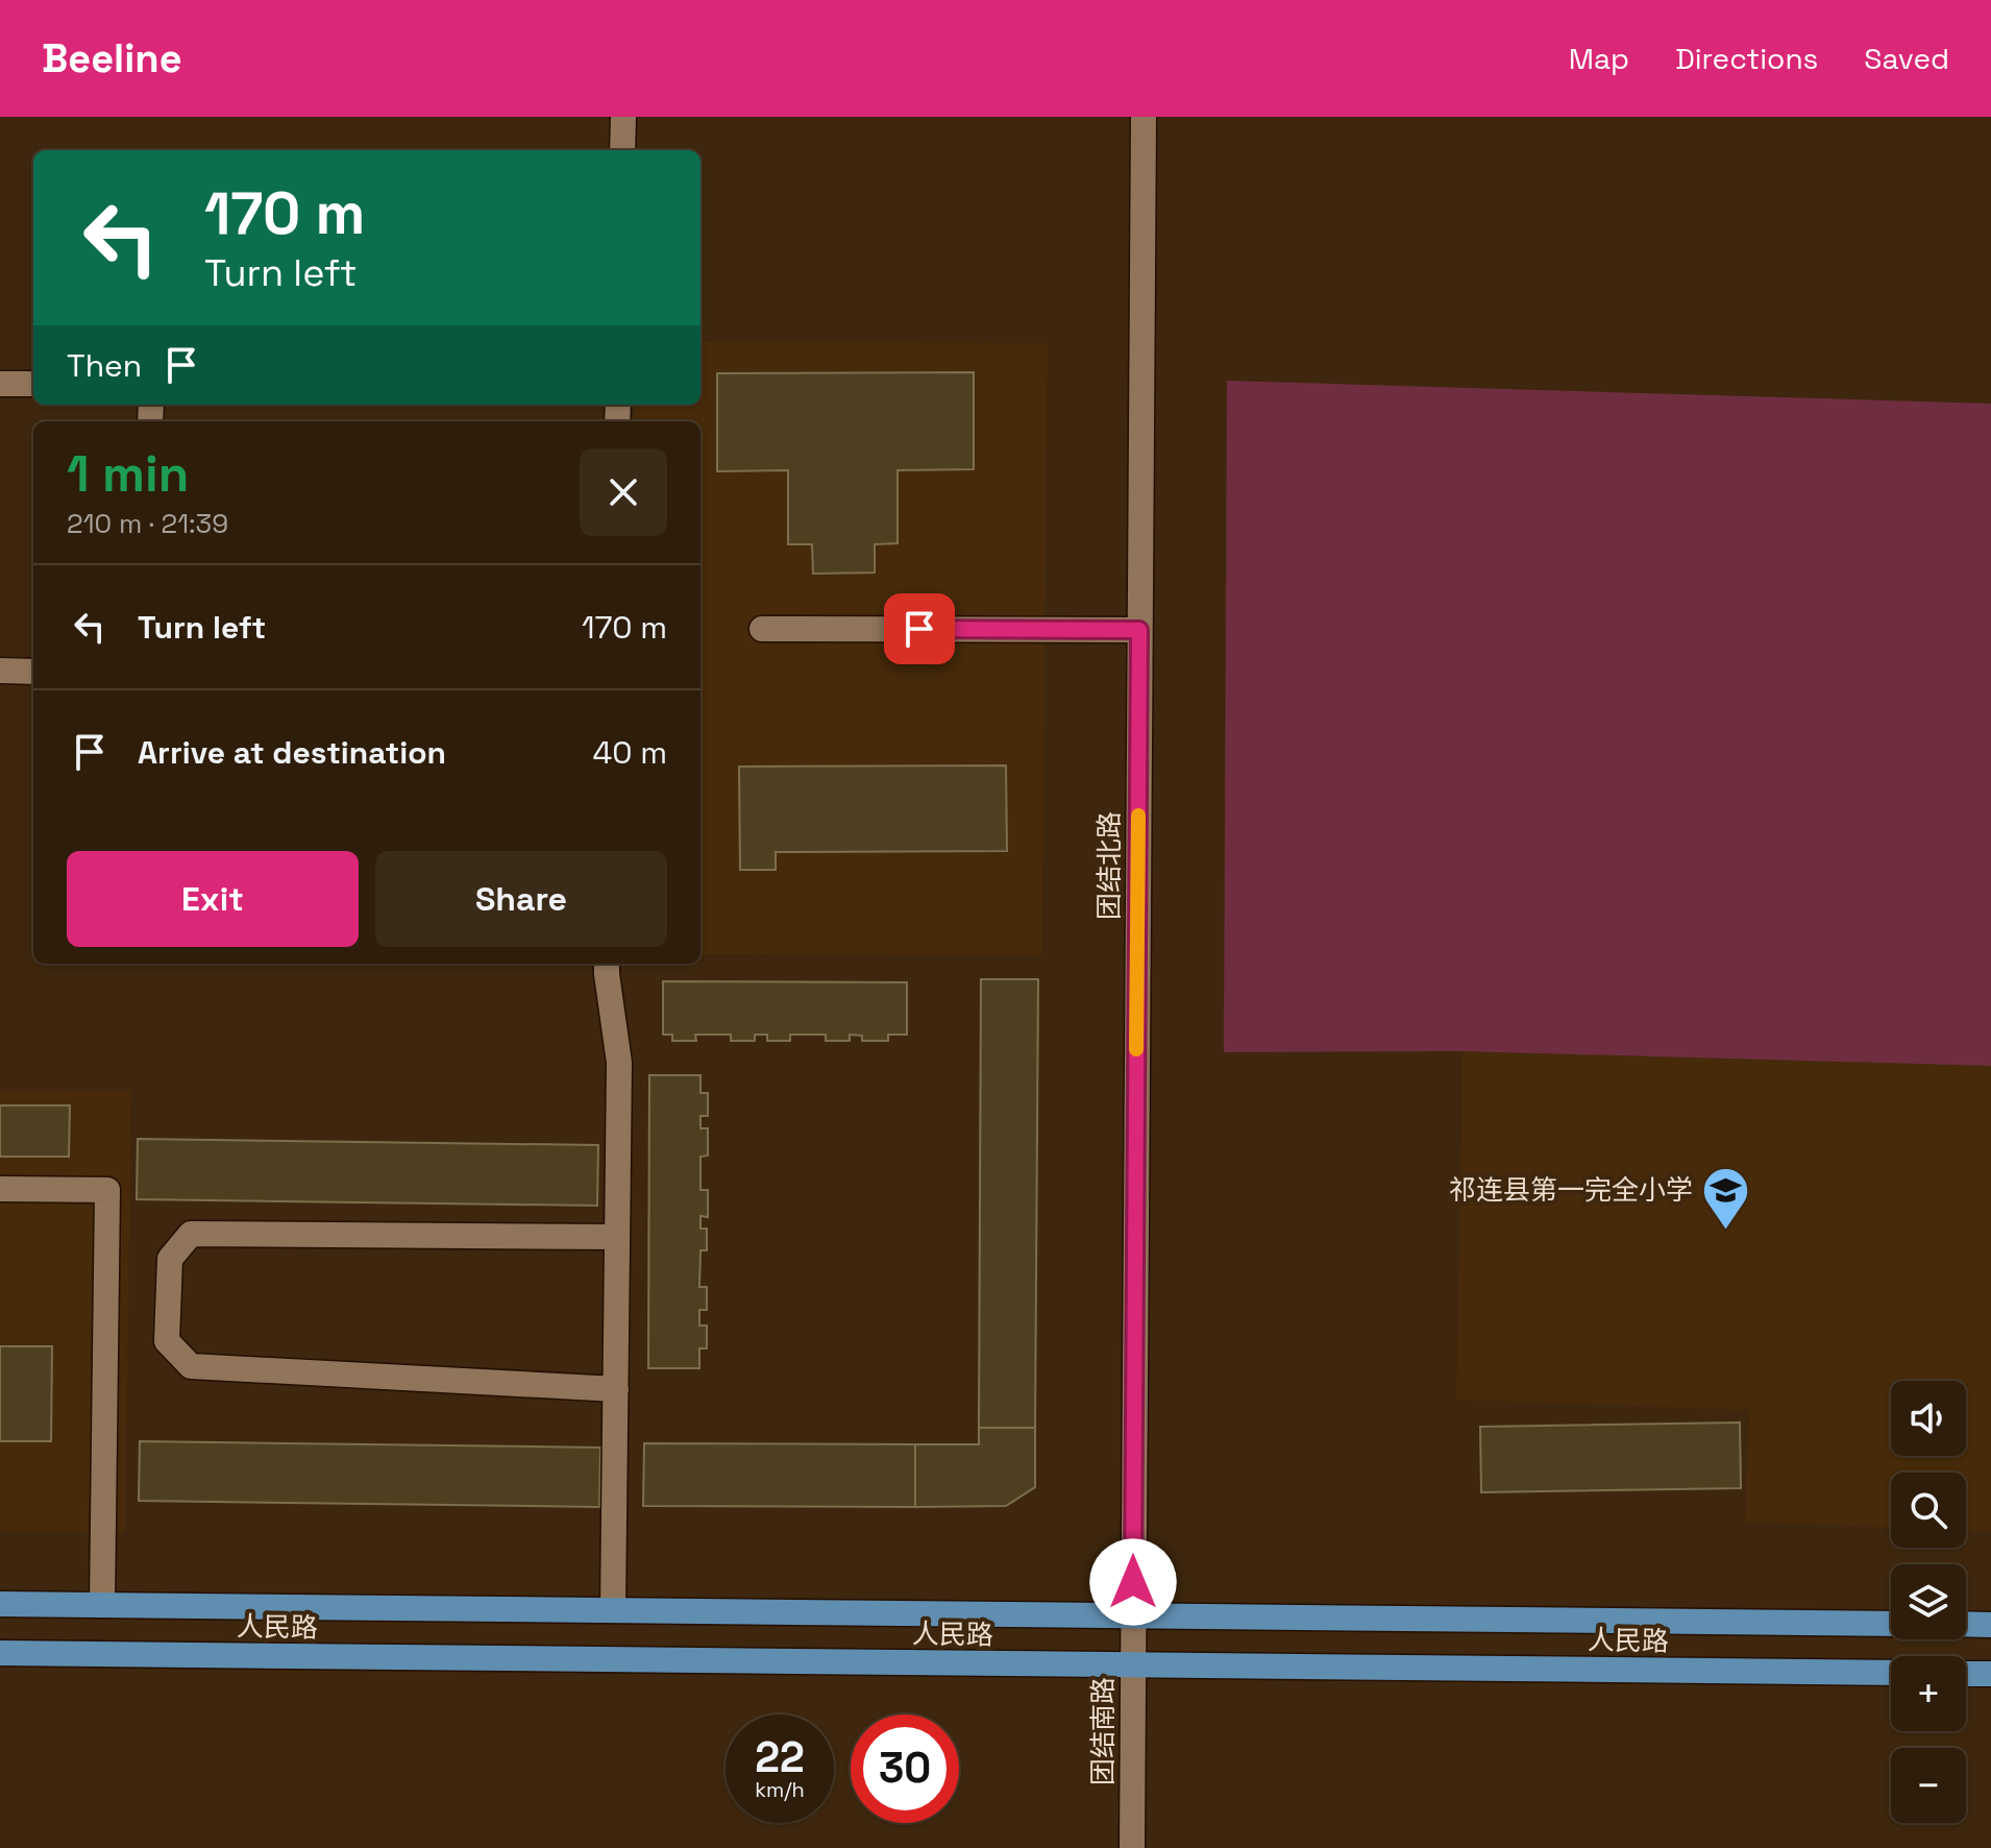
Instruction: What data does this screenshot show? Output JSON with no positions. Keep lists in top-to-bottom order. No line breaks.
{"streets":{"main road":["人民路"],"street":["团结北路","团结南路"]},"crossings":[["团结北路","人民路"],["团结北路","团结南路"],["人民路","团结南路"]],"places":{"school or university":["祁连县第一完全小学"]},"page":{"header":"Beeline","nav":["Map","Directions","Saved"],"turn":["170 m","Turn left"],"then":"Then","heading":["1 min","210 m · 21:39"],"list":[{"name":"Turn left","value":"170 m"},{"name":"Arrive at destination","value":"40 m"}],"buttons":["Exit","Share"],"map_buttons":["+","−"],"speed":"22 km/h","limit":"30"}}
